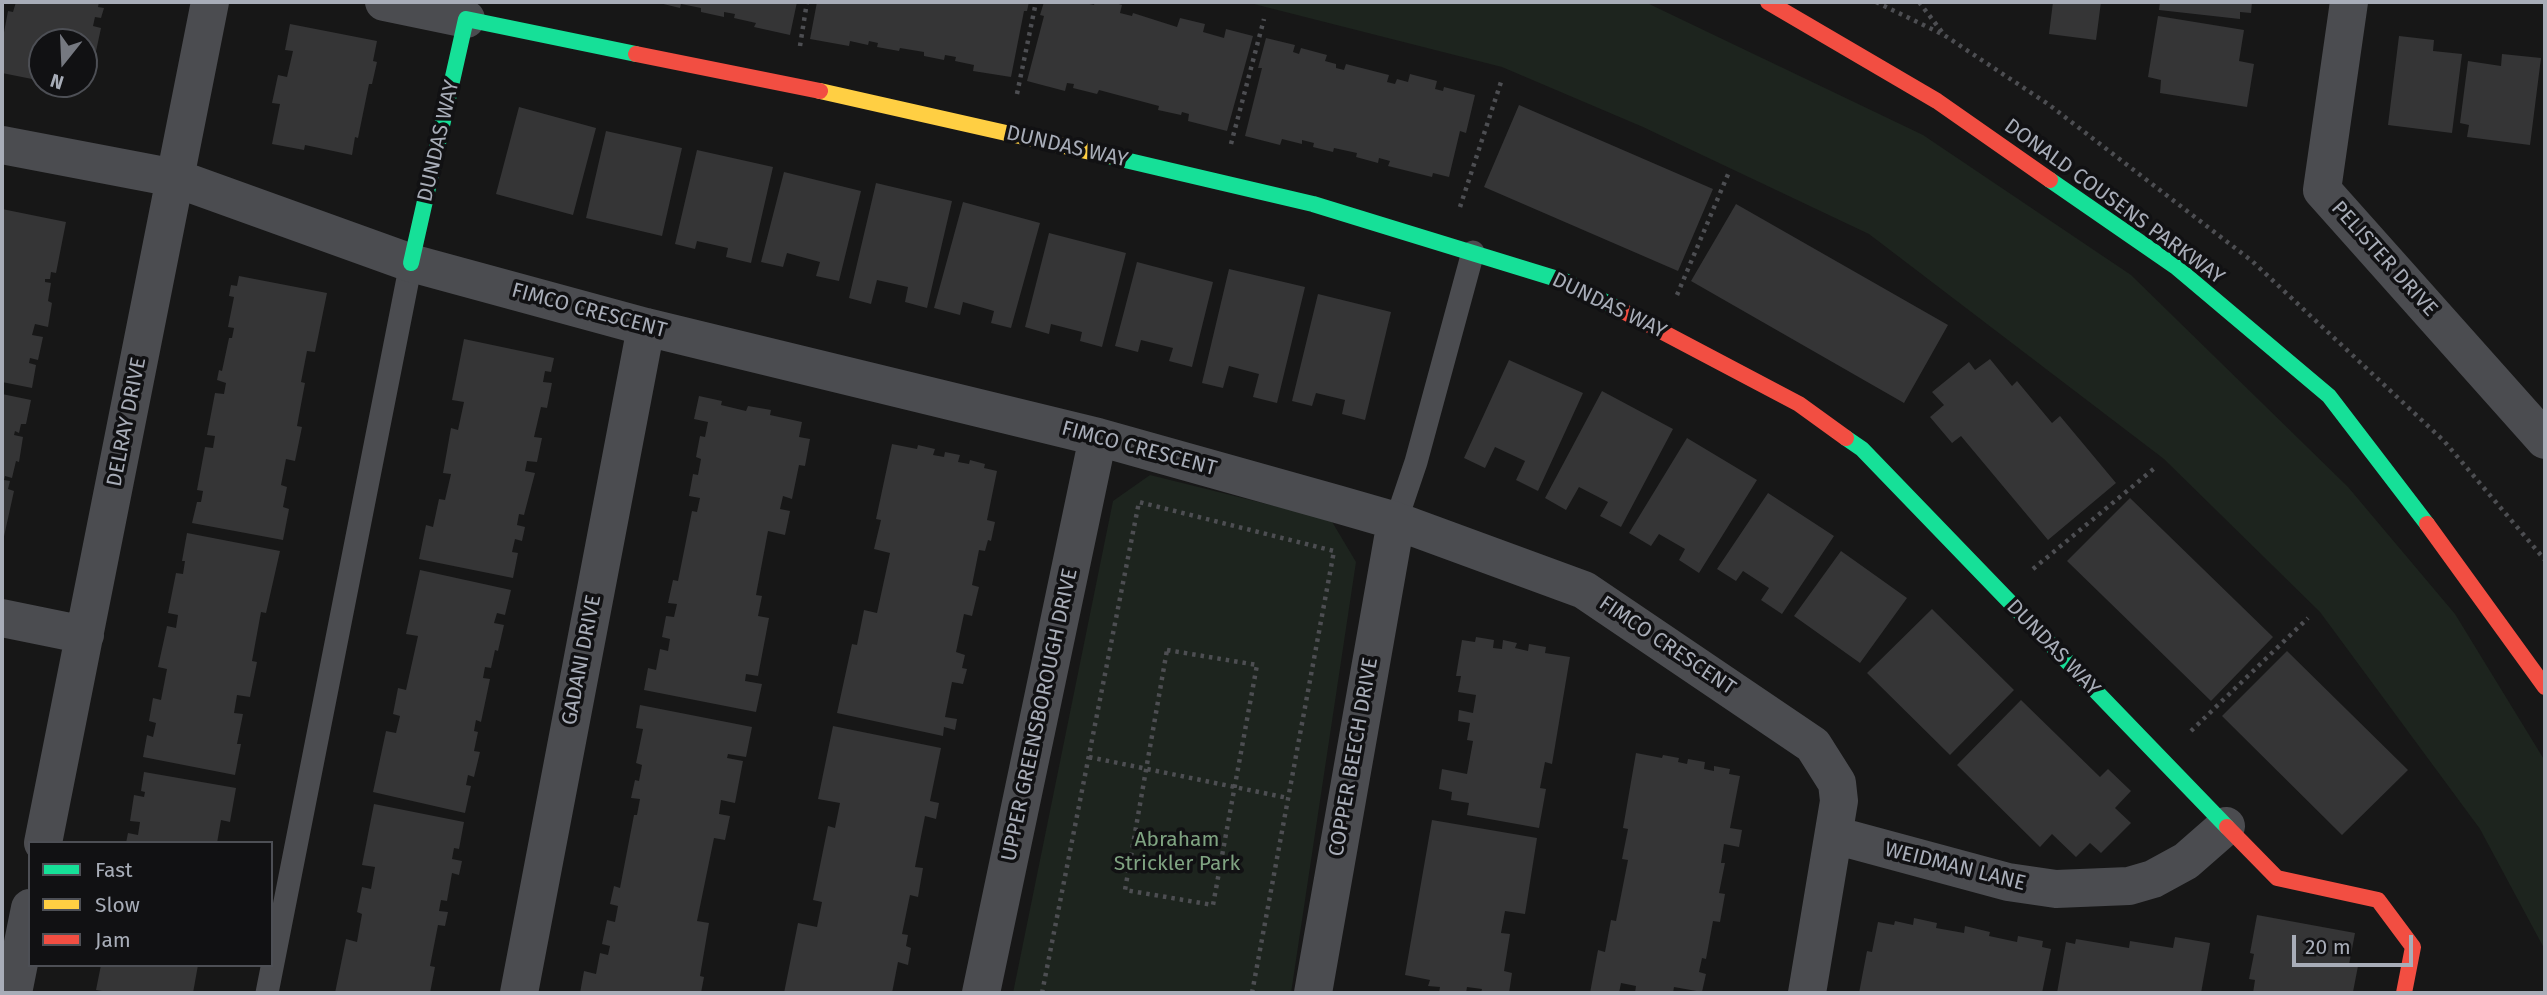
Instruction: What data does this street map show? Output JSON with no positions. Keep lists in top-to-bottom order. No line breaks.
{"streets":{"street":["DUNDAS WAY","DONALD COUSENS PARKWAY","PELISTER DRIVE","FIMCO CRESCENT","DELRAY DRIVE","GADANI DRIVE","UPPER GREENSBOROUGH DRIVE","COPPER BEECH DRIVE","WEIDMAN LANE"]},"crossings":[["DUNDAS WAY","FIMCO CRESCENT"],["DUNDAS WAY","WEIDMAN LANE"],["FIMCO CRESCENT","DELRAY DRIVE"],["FIMCO CRESCENT","GADANI DRIVE"],["FIMCO CRESCENT","UPPER GREENSBOROUGH DRIVE"],["FIMCO CRESCENT","COPPER BEECH DRIVE"],["FIMCO CRESCENT","WEIDMAN LANE"]],"parks":["Abraham Strickler Park"],"legend":["Fast","Slow","Jam"],"scale_bar":"20 m","north":"bottom"}
